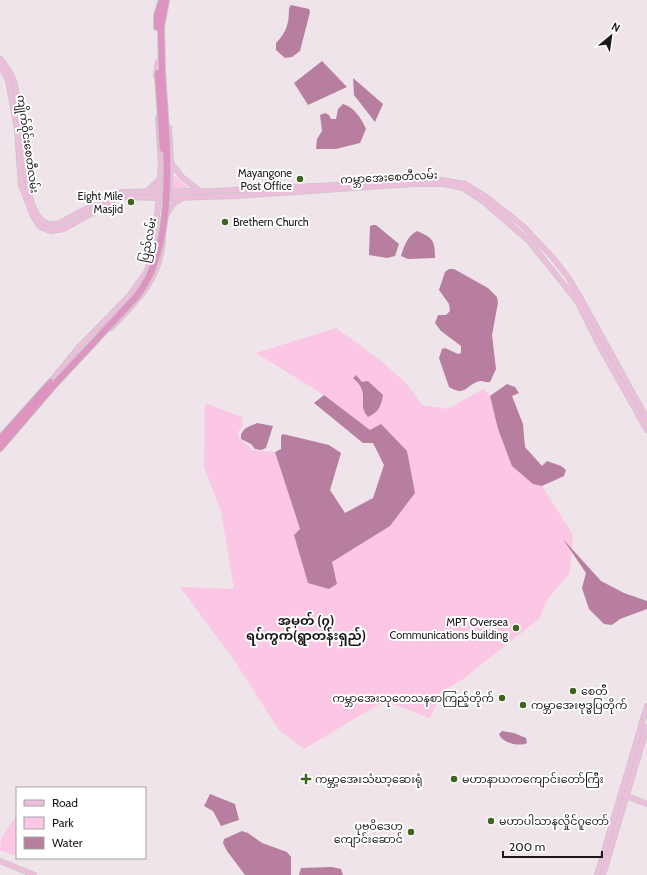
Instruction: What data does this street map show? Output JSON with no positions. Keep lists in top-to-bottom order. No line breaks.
{"streets":{"highway":["ပြည်လမ်း"],"main road":["ကျိုက်ဝိုင်းစေတီလမ်း","ကမ္ဘာအေးစေတီလမ်း"]},"crossings":[["ကမ္ဘာအေးစေတီလမ်း","ပြည်လမ်း"]],"districts":["အမှတ် (၇) ရပ်ကွက်(ရွာတန်းရှည်)"],"places":{"other":["Mayangone Post Office","Eight Mile Masjid","Brethern Church","MPT Oversea Communications building","စေတီ","ကမ္ဘာအေးသုတေသနစာကြည့်တိုက်","ကမ္ဘာအေးဗုဒ္ဓပြတိုက်","မဟာနာယကကျောင်းတော်ကြီး","မဟာပါသာနလှိုင်ဂူတော်","ပုဗ္ဗဝိဒေဟ ကျောင်းဆောင်"],"health":["ကမ္ဘာ့အေးသံဃာ့ဆေးရုံ"]},"legend":["Road","Park","Water"],"scale_bar":"200 m","north":"top right"}
